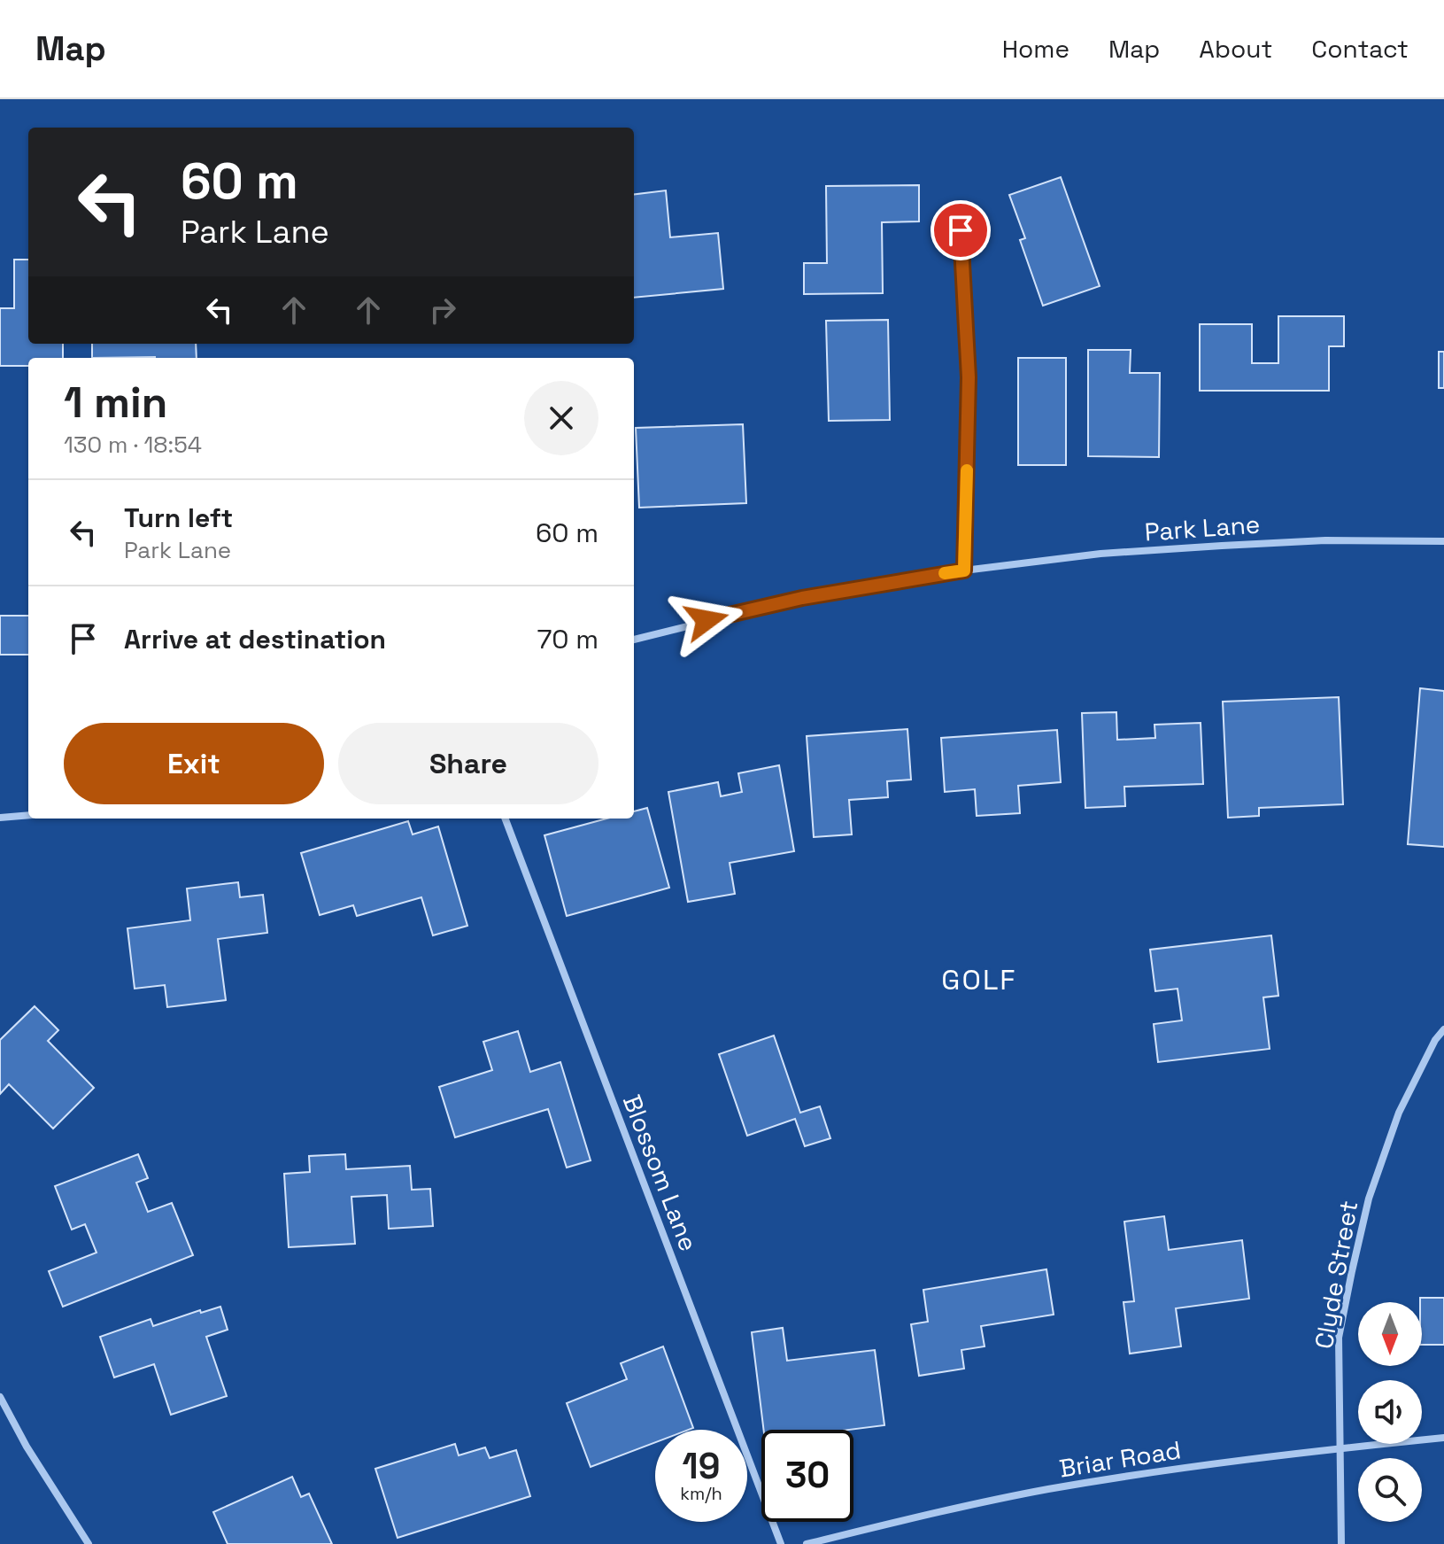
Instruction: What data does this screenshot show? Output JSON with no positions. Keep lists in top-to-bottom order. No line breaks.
{"streets":{"street":["Park Lane","Blossom Lane","Clyde Street","Briar Road"]},"crossings":[["Clyde Street","Briar Road"]],"districts":["GOLF"],"north":"bottom","page":{"header":"Map","nav":["Home","Map","About","Contact"],"turn":["60 m","Park Lane"],"heading":["1 min","130 m · 18:54"],"list":[{"name":"Turn left","note":"Park Lane","value":"60 m"},{"name":"Arrive at destination","value":"70 m"}],"buttons":["Exit","Share"],"speed":"19 km/h","limit":"30"}}
